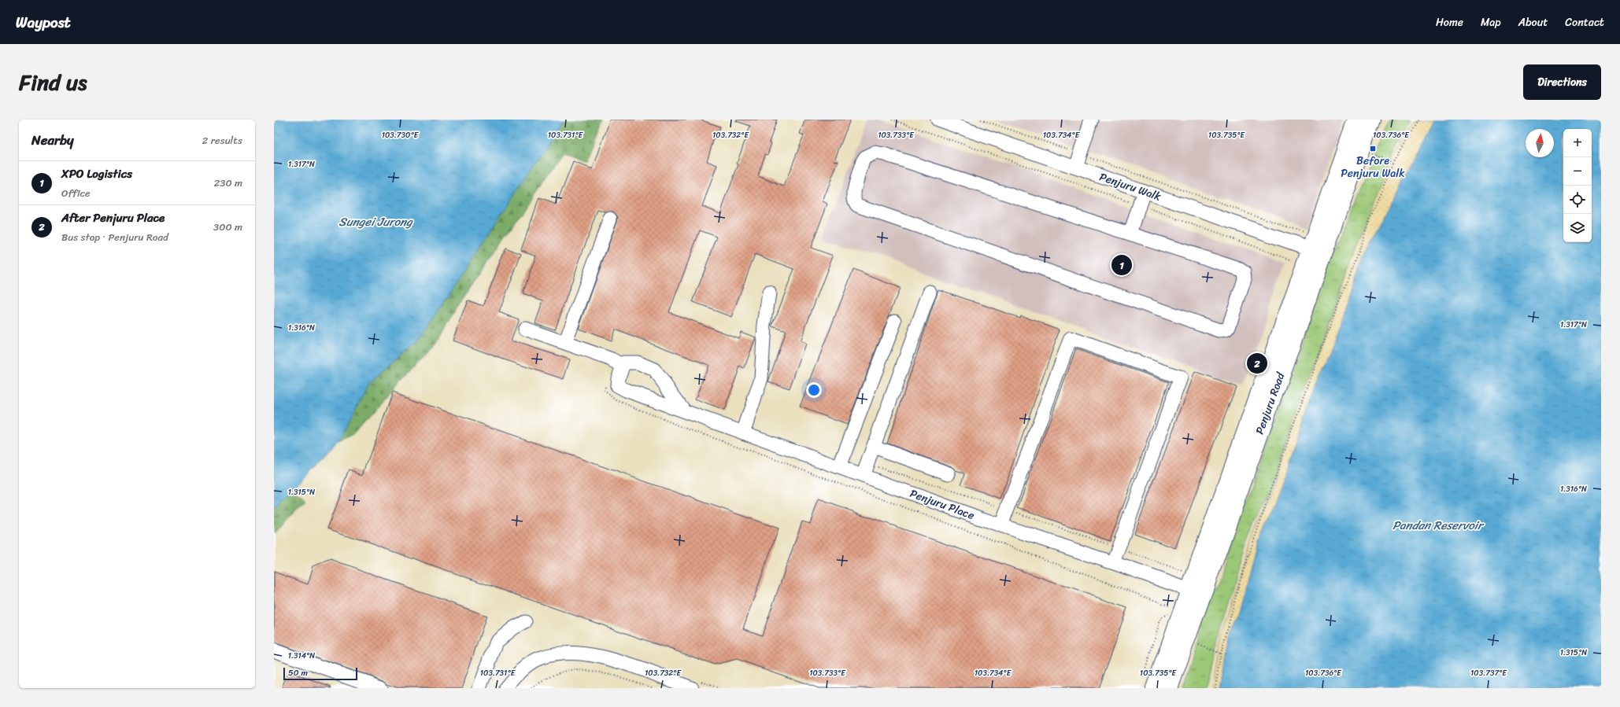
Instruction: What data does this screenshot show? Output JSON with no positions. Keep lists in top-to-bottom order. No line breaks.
{"streets":{"main road":["Penjuru Road"],"street":["Penjuru Walk","Penjuru Place"]},"crossings":[["Penjuru Walk","Penjuru Road"],["Penjuru Road","Penjuru Place"]],"water":["Sungei Jurong","Pandan Reservoir"],"places":{"transit":["Before Penjuru Walk"]},"scale_bar":"50 m","north":"top","page":{"header":"Waypost","nav":["Home","Map","About","Contact"],"title":"Find us","buttons":"Directions","heading":["Nearby","2 results"],"map_buttons":["+","−"],"list":[{"mark":"1","name":"XPO Logistics","note":"Office","value":"230 m"},{"mark":"2","name":"After Penjuru Place","note":"Bus stop · Penjuru Road","value":"300 m"}],"pins":["1","2"],"scale":"50 m"},"coordinates":["103.730°E","103.731°E","103.732°E","103.733°E","103.734°E","103.735°E","103.736°E","1.317°N","1.316°N","1.315°N","1.314°N","103.737°E"]}
